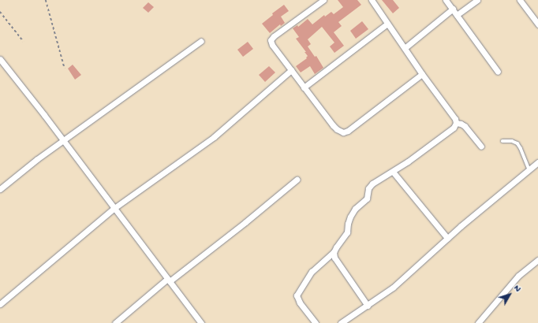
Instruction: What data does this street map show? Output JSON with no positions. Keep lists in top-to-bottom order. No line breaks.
{"north":"top right"}
